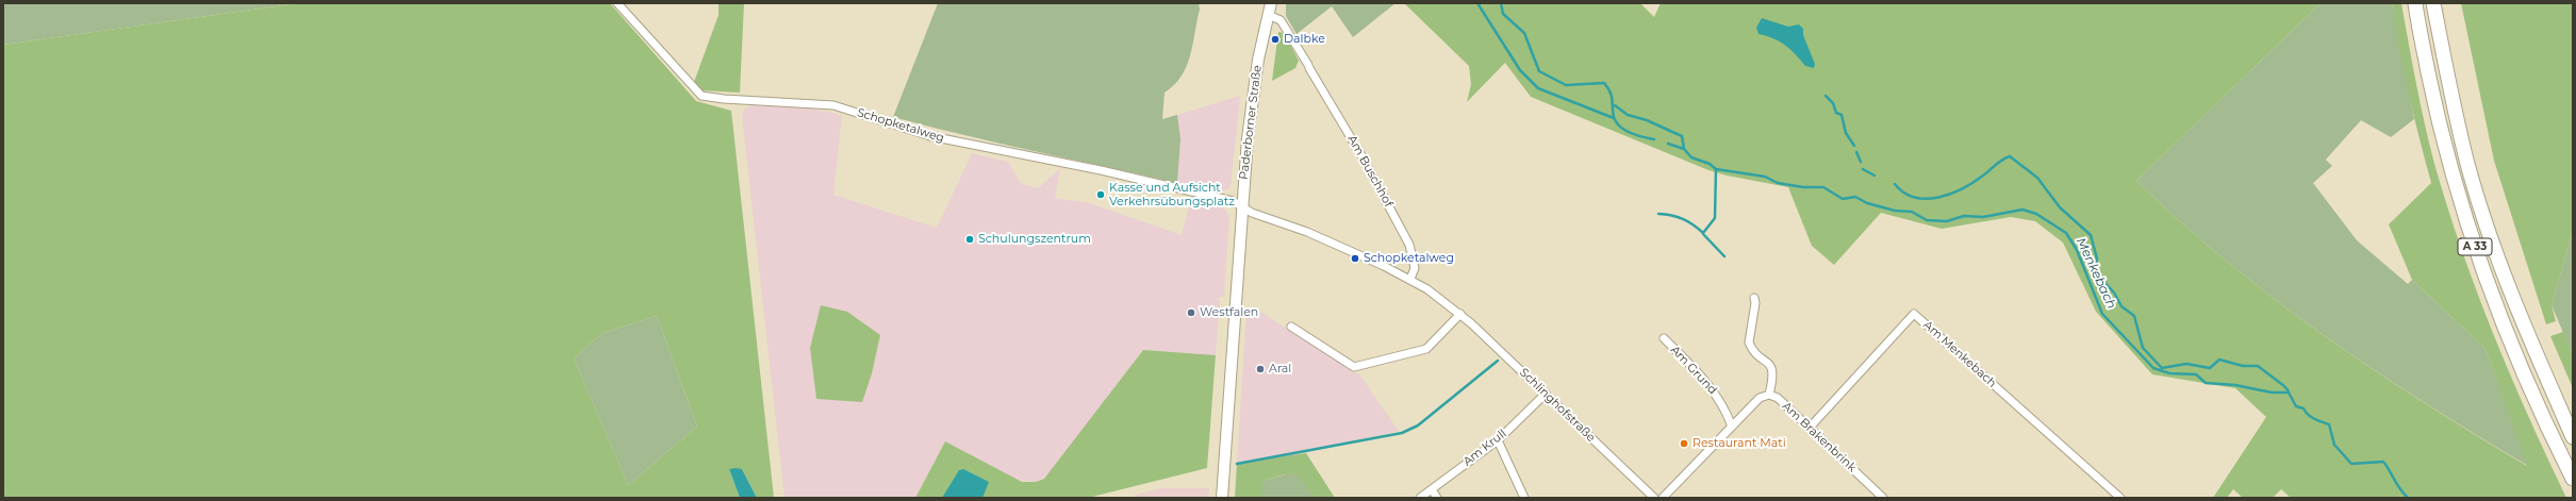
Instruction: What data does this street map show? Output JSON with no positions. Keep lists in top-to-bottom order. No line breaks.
{"streets":{"highway":["A 33"],"main road":["Paderborner Straße"],"street":["Schopketalweg","Am Buschhof","Am Menkebach","Am Grund","Schlinghofstraße","Am Brakenbrink","Am Krull"]},"crossings":[["Paderborner Straße","Schopketalweg"],["Paderborner Straße","Am Buschhof"],["Paderborner Straße","Schlinghofstraße"],["Schopketalweg","Schlinghofstraße"],["Am Buschhof","Schlinghofstraße"],["Am Menkebach","Am Brakenbrink"],["Schlinghofstraße","Am Krull"]],"water":["Menkebach"],"places":["Dalbke","Kasse und Aufsicht Verkehrsübungsplatz","Schulungszentrum","Schopketalweg","Westfalen","Aral","Restaurant Mati"]}
